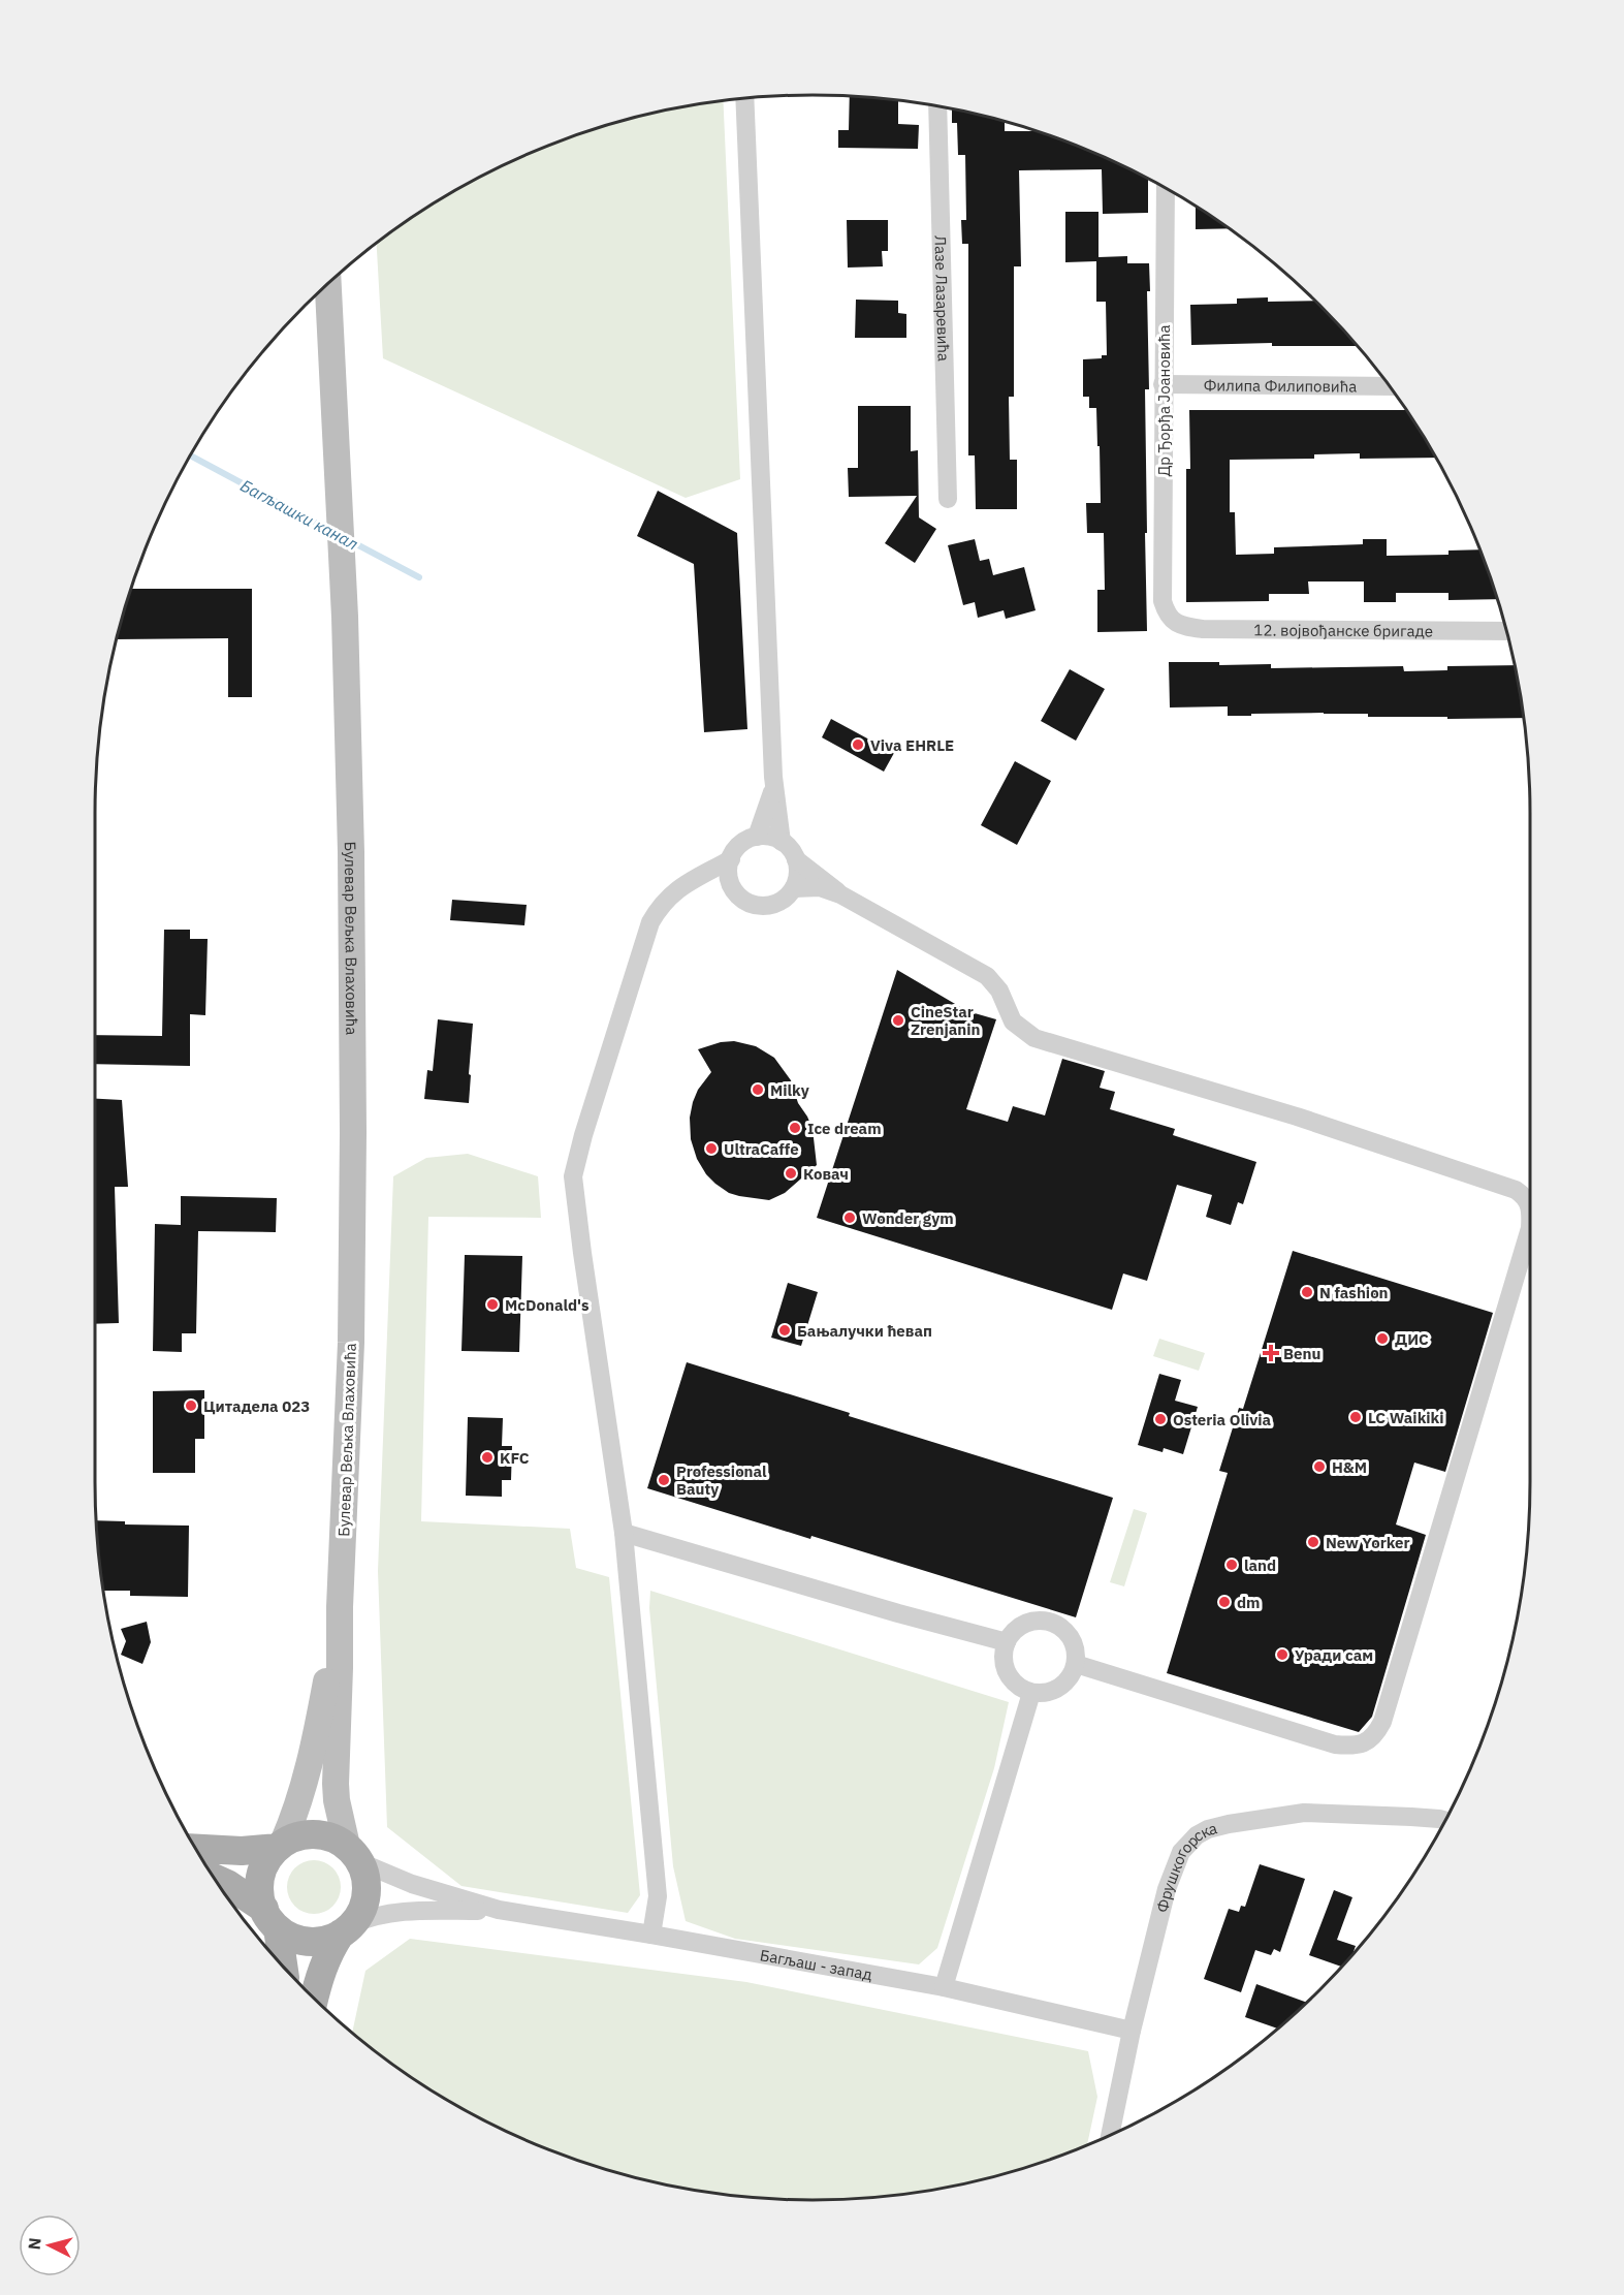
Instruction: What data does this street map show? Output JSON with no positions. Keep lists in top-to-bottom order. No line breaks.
{"streets":{"main road":["Булевар Вељка Влаховића"],"street":["Лазе Лазаревића","Филипа Филиповића","Др Ђорђа Јоановића","12. војвођанске бригаде","Фрушкогорска","Багљаш - запад"]},"crossings":[["Филипа Филиповића","Др Ђорђа Јоановића"],["Др Ђорђа Јоановића","12. војвођанске бригаде"],["Булевар Вељка Влаховића","Багљаш - запад"],["Фрушкогорска","Багљаш - запад"]],"water":["Багљашки канал"],"places":{"other":["Viva EHRLE","CineStar Zrenjanin","Milky","Ice dream","UltraCaffe","Ковач","Wonder gym","N fashion","McDonald's","Бањалучки ћевап","ДИС","Цитадела 023","LC Waikiki","Osteria Olivia","KFC","H&M","Professional Bauty","New Yorker","land","dm","Уради сам"],"health":["Benu"]},"north":"left"}
